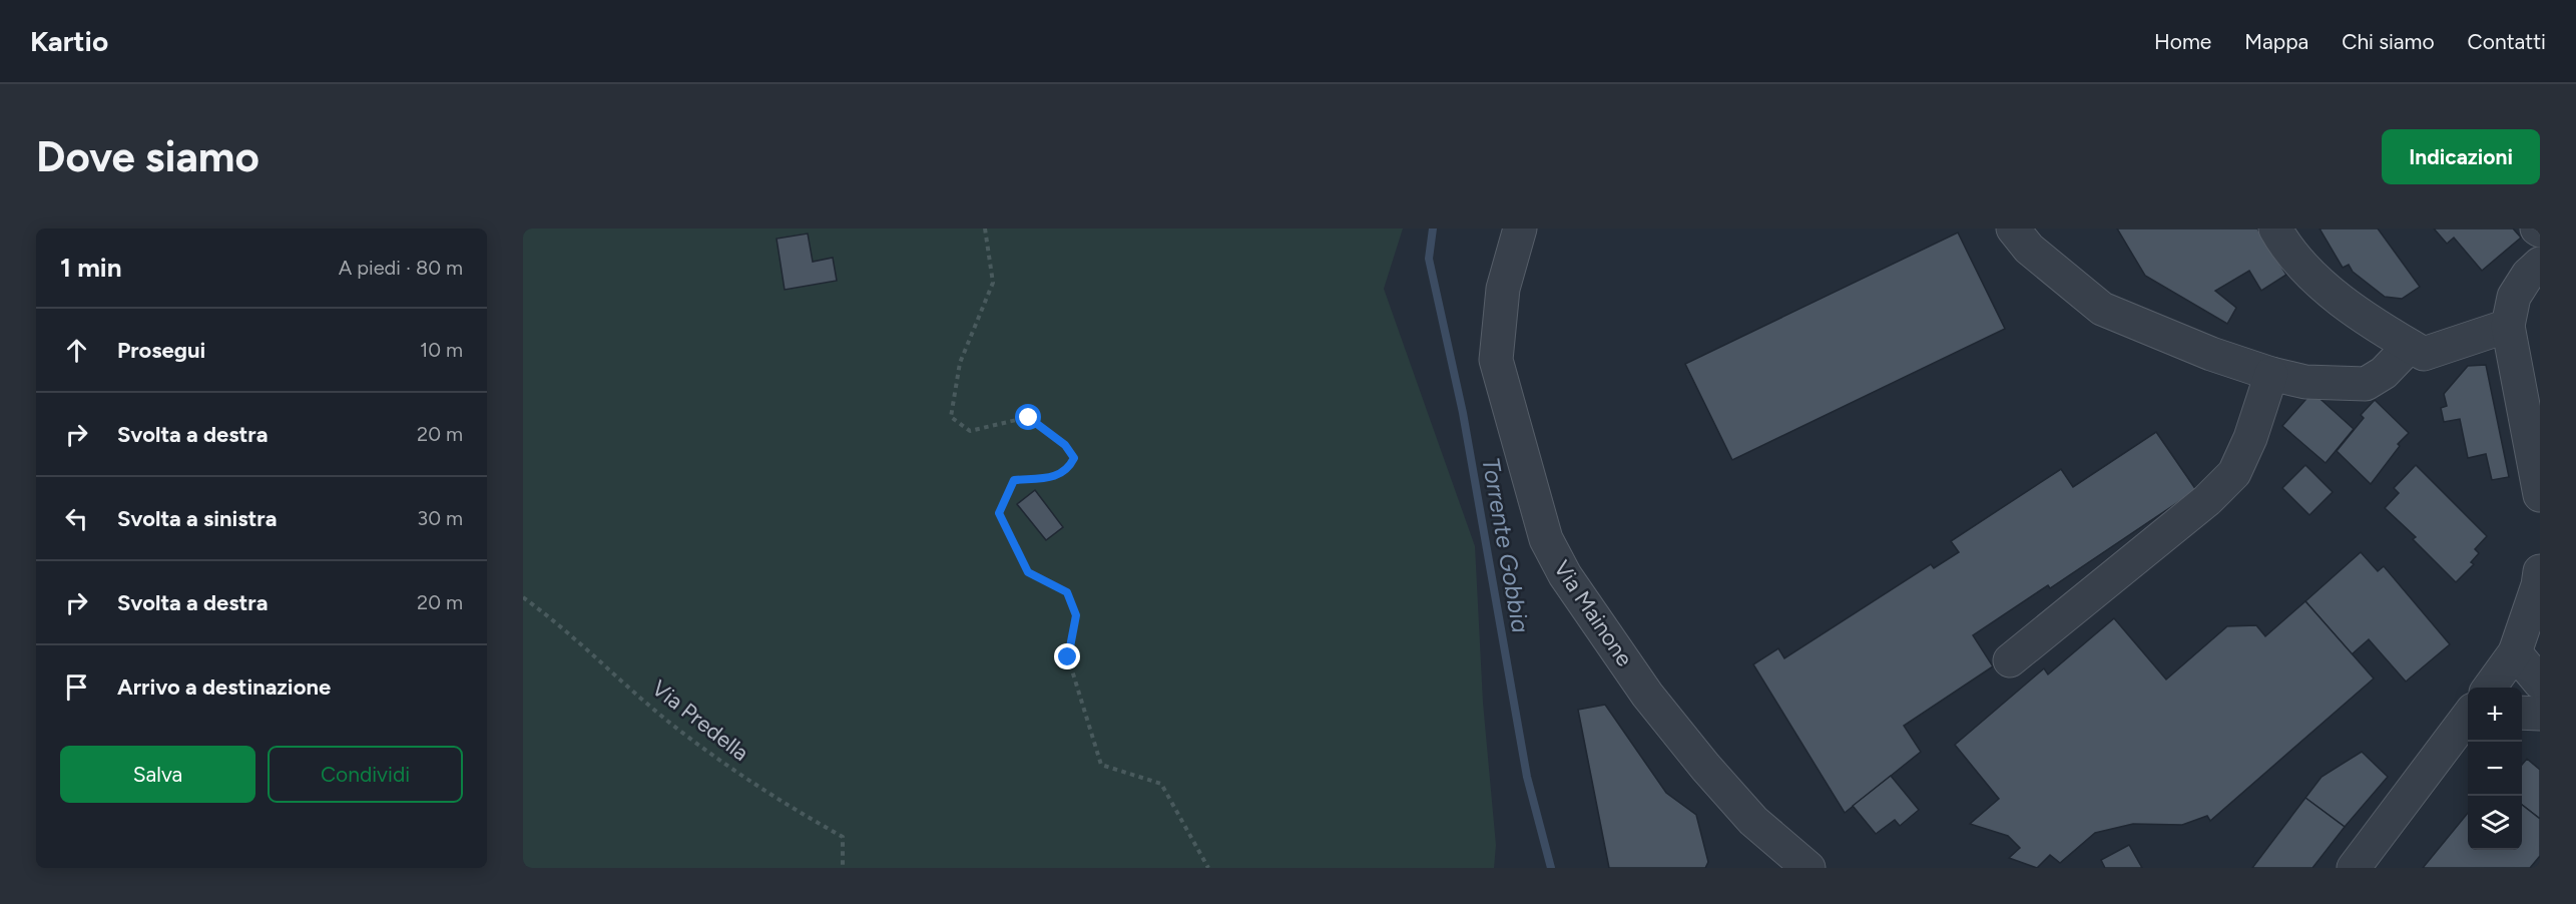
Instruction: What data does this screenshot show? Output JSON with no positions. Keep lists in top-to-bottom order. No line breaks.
{"streets":{"street":["Via Mainone"],"path":["Via Predella"]},"water":["Torrente Gobbia"],"page":{"header":"Kartio","nav":["Home","Mappa","Chi siamo","Contatti"],"buttons":["Indicazioni",["Salva","Condividi"]],"title":"Dove siamo","heading":["1 min","A piedi · 80 m"],"list":[["Prosegui","10 m"],["Svolta a destra","20 m"],["Svolta a sinistra","30 m"],["Svolta a destra","20 m"],"Arrivo a destinazione"],"map_buttons":["+","−"]}}
